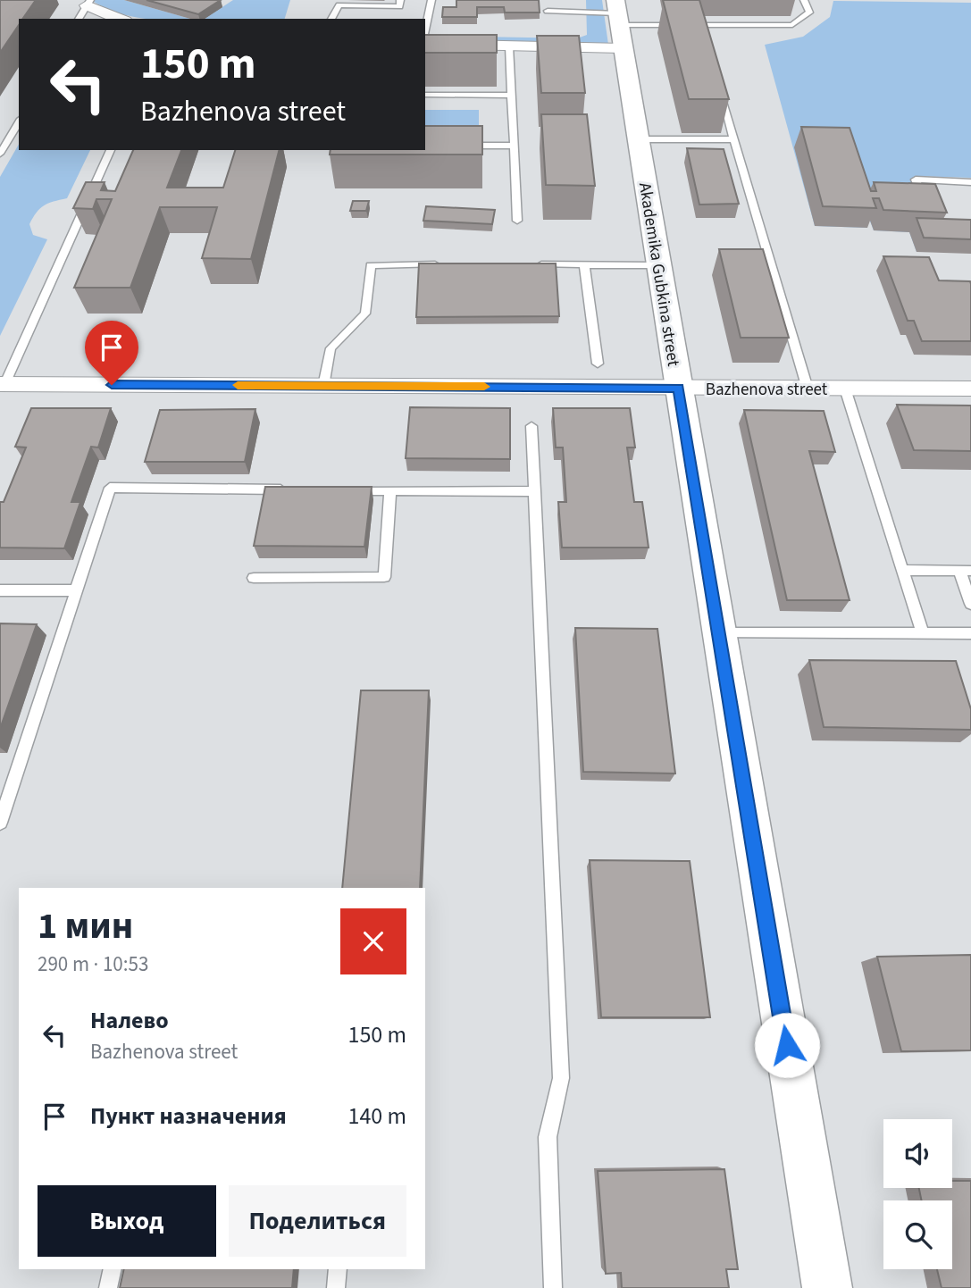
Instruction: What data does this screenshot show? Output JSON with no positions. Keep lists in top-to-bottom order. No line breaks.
{"streets":{"street":["Akademika Gubkina street","Bazhenova street"]},"crossings":[["Akademika Gubkina street","Bazhenova street"]],"page":{"turn":["150 m","Bazhenova street"],"heading":["1 мин","290 m · 10:53"],"list":[{"name":"Налево","note":"Bazhenova street","value":"150 m"},{"name":"Пункт назначения","value":"140 m"}],"buttons":["Выход","Поделиться"]}}
